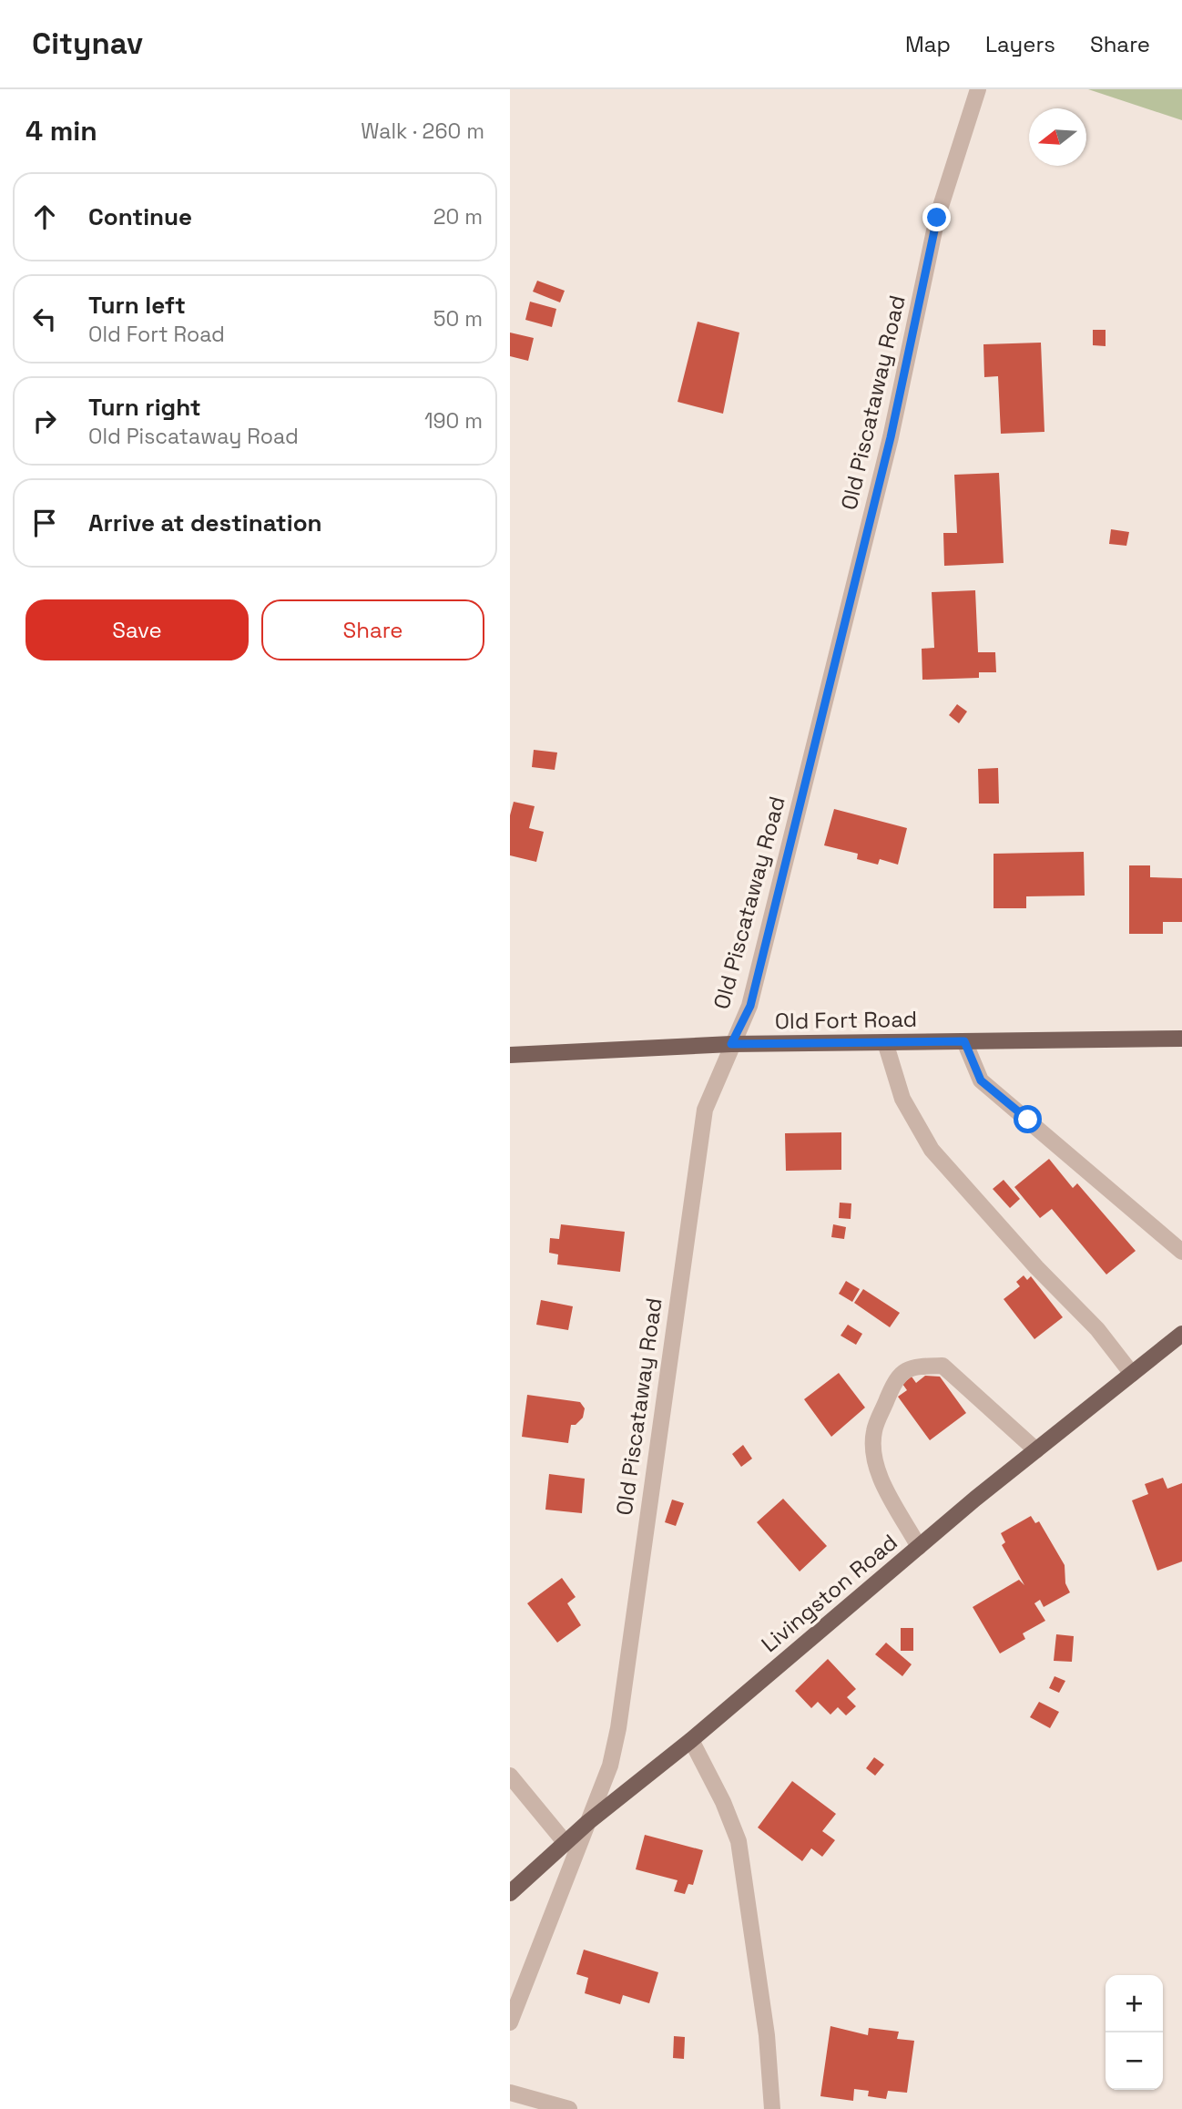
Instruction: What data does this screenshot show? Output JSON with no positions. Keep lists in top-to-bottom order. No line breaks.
{"streets":{"main road":["Old Fort Road","Livingston Road"],"street":["Old Piscataway Road"]},"crossings":[["Old Piscataway Road","Old Fort Road"],["Old Piscataway Road","Livingston Road"]],"north":"left","page":{"header":"Citynav","nav":["Map","Layers","Share"],"heading":["4 min","Walk · 260 m"],"list":[["Continue","20 m"],["Turn left","Old Fort Road","50 m"],["Turn right","Old Piscataway Road","190 m"],"Arrive at destination"],"buttons":["Save","Share"],"map_buttons":["+","−"]}}
